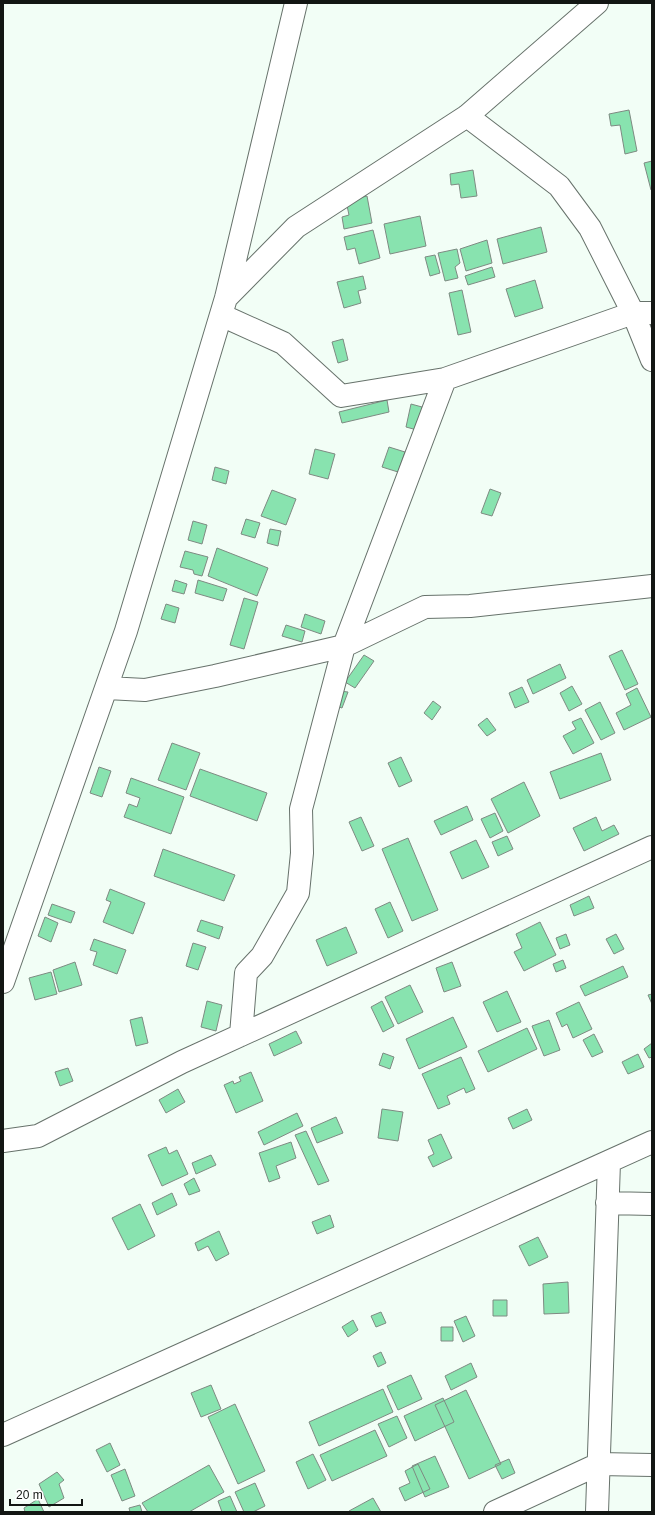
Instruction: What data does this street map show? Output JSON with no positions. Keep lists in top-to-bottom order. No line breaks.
{"scale_bar":"20 m"}
